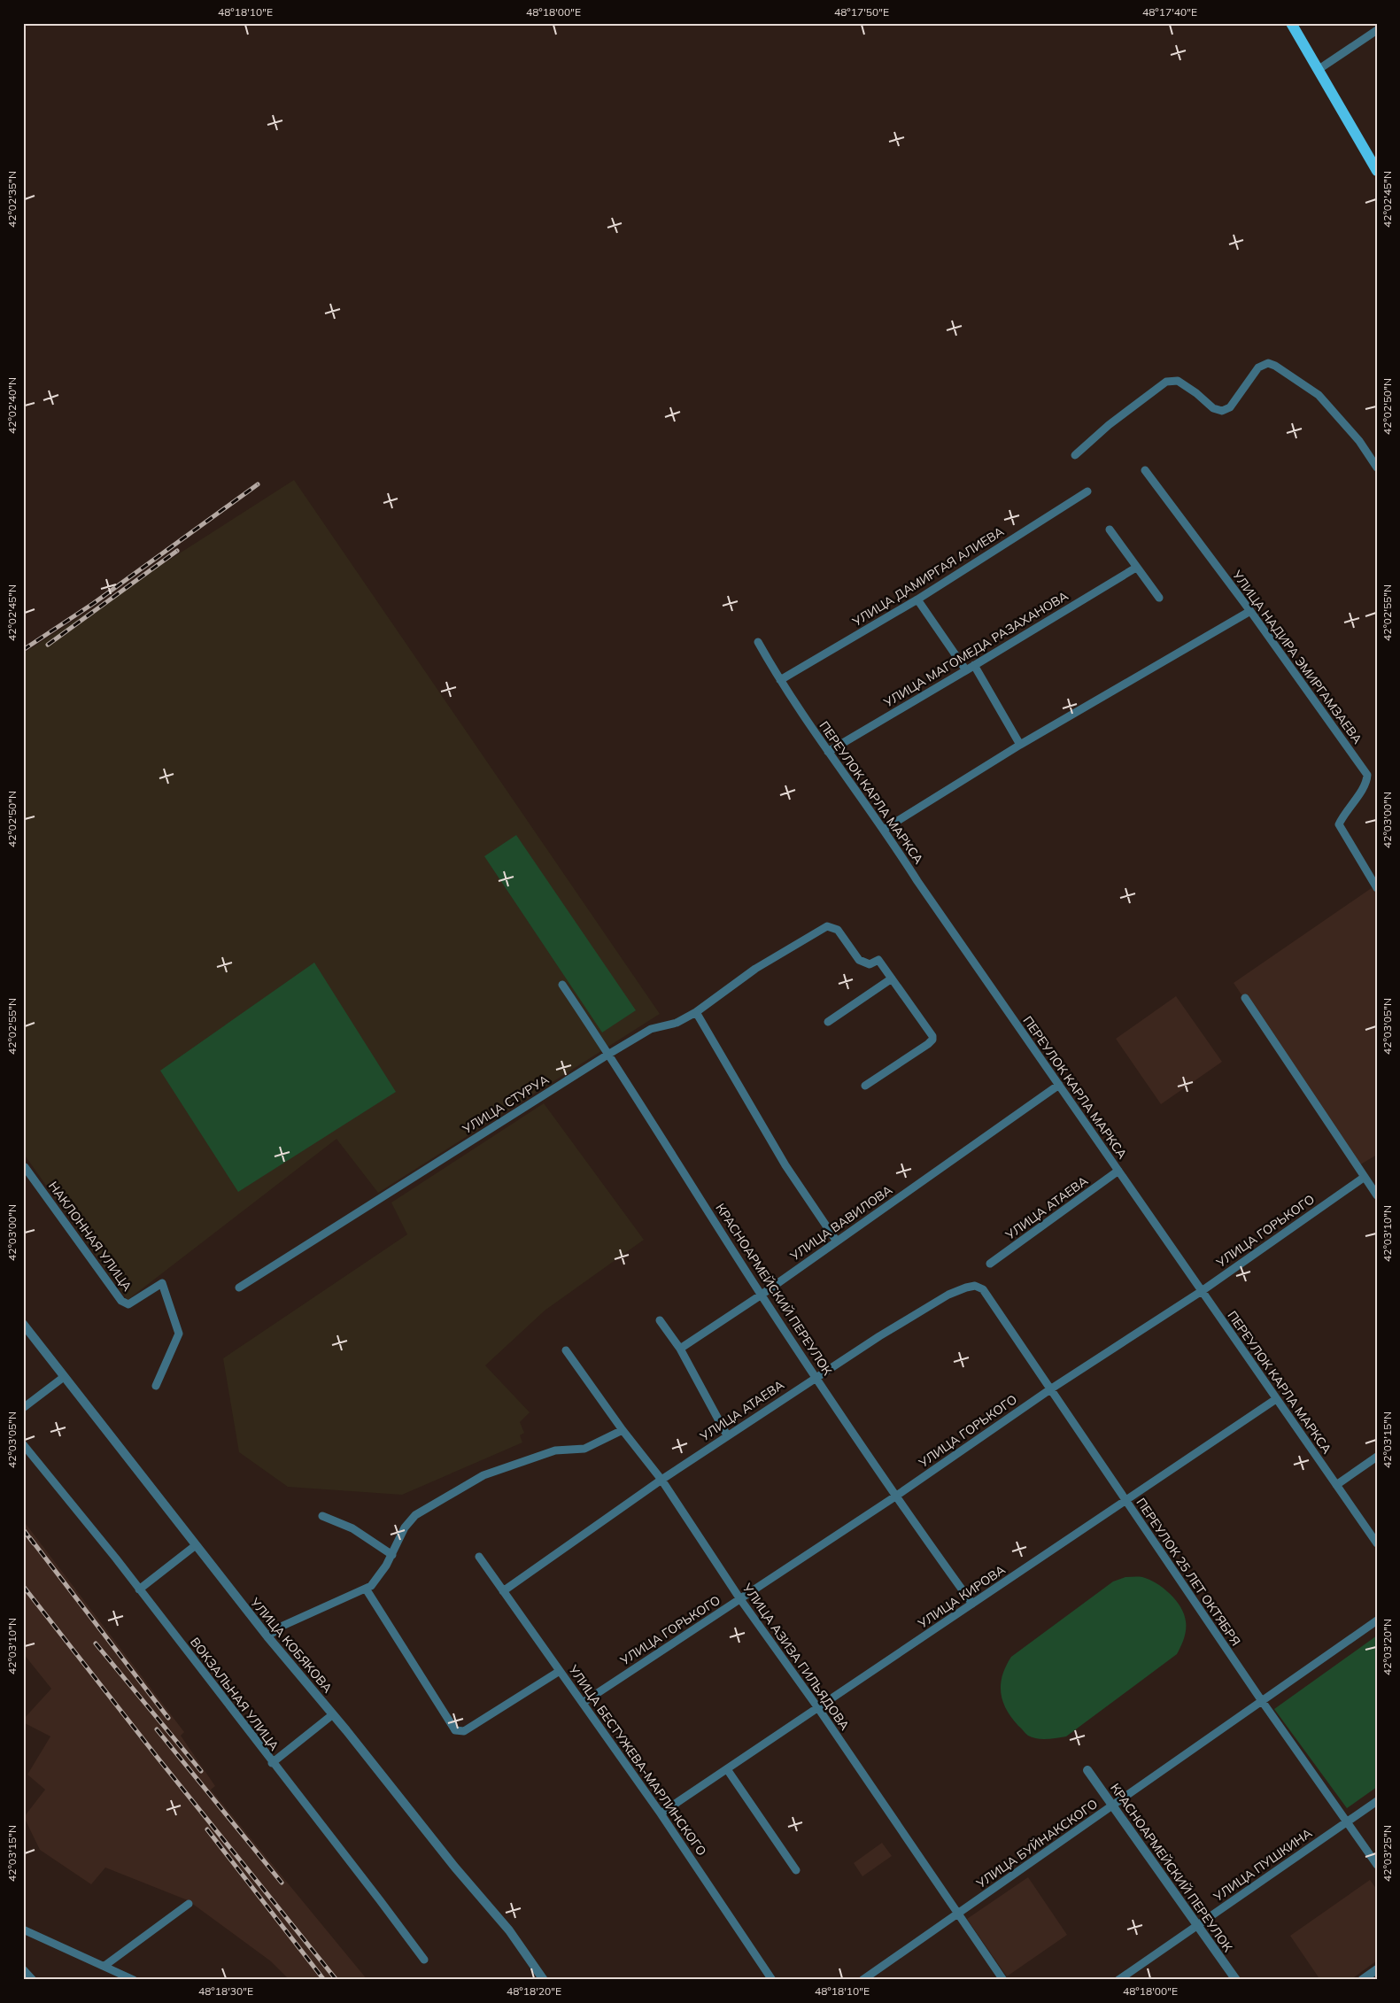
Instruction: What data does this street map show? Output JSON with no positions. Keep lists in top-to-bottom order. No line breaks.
{"streets":{"street":["УЛИЦА ДАМИРГАЯ АЛИЕВА","УЛИЦА МАГОМЕДА РАЗАХАНОВА","УЛИЦА НАДИРА ЭМИРГАМЗАЕВА","ПЕРЕУЛОК КАРЛА МАРКСА","УЛИЦА СТУРУА","УЛИЦА АТАЕВА","УЛИЦА ВАВИЛОВА","УЛИЦА ГОРЬКОГО","НАКЛОННАЯ УЛИЦА","КРАСНОАРМЕЙСКИЙ ПЕРЕУЛОК","ПЕРЕУЛОК 25 ЛЕТ ОКТЯБРЯ","УЛИЦА КИРОВА","УЛИЦА КОБЯКОВА","УЛИЦА АЗИЗА ГИЛЬЯДОВА","ВОКЗАЛЬНАЯ УЛИЦА","УЛИЦА БЕСТУЖЕВА-МАРЛИНСКОГО","УЛИЦА БУЙНАКСКОГО","УЛИЦА ПУШКИНА"]},"crossings":[["УЛИЦА ДАМИРГАЯ АЛИЕВА","ПЕРЕУЛОК КАРЛА МАРКСА"],["УЛИЦА МАГОМЕДА РАЗАХАНОВА","ПЕРЕУЛОК КАРЛА МАРКСА"],["ПЕРЕУЛОК КАРЛА МАРКСА","УЛИЦА АТАЕВА"],["ПЕРЕУЛОК КАРЛА МАРКСА","УЛИЦА ВАВИЛОВА"],["ПЕРЕУЛОК КАРЛА МАРКСА","УЛИЦА ГОРЬКОГО"],["ПЕРЕУЛОК КАРЛА МАРКСА","УЛИЦА КИРОВА"],["УЛИЦА СТУРУА","КРАСНОАРМЕЙСКИЙ ПЕРЕУЛОК"],["УЛИЦА АТАЕВА","КРАСНОАРМЕЙСКИЙ ПЕРЕУЛОК"],["УЛИЦА АТАЕВА","ПЕРЕУЛОК 25 ЛЕТ ОКТЯБРЯ"],["УЛИЦА АТАЕВА","УЛИЦА АЗИЗА ГИЛЬЯДОВА"],["УЛИЦА АТАЕВА","УЛИЦА БЕСТУЖЕВА-МАРЛИНСКОГО"],["УЛИЦА ВАВИЛОВА","КРАСНОАРМЕЙСКИЙ ПЕРЕУЛОК"],["УЛИЦА ГОРЬКОГО","КРАСНОАРМЕЙСКИЙ ПЕРЕУЛОК"],["УЛИЦА ГОРЬКОГО","ПЕРЕУЛОК 25 ЛЕТ ОКТЯБРЯ"],["УЛИЦА ГОРЬКОГО","УЛИЦА АЗИЗА ГИЛЬЯДОВА"],["УЛИЦА ГОРЬКОГО","УЛИЦА БЕСТУЖЕВА-МАРЛИНСКОГО"],["КРАСНОАРМЕЙСКИЙ ПЕРЕУЛОК","УЛИЦА КИРОВА"],["КРАСНОАРМЕЙСКИЙ ПЕРЕУЛОК","УЛИЦА БУЙНАКСКОГО"],["КРАСНОАРМЕЙСКИЙ ПЕРЕУЛОК","УЛИЦА ПУШКИНА"],["ПЕРЕУЛОК 25 ЛЕТ ОКТЯБРЯ","УЛИЦА КИРОВА"],["ПЕРЕУЛОК 25 ЛЕТ ОКТЯБРЯ","УЛИЦА БУЙНАКСКОГО"],["ПЕРЕУЛОК 25 ЛЕТ ОКТЯБРЯ","УЛИЦА ПУШКИНА"],["УЛИЦА КИРОВА","УЛИЦА АЗИЗА ГИЛЬЯДОВА"],["УЛИЦА КИРОВА","УЛИЦА БЕСТУЖЕВА-МАРЛИНСКОГО"],["УЛИЦА АЗИЗА ГИЛЬЯДОВА","УЛИЦА БУЙНАКСКОГО"]],"coordinates":["48°18'10\"E","48°18'00\"E","48°17'50\"E","48°17'40\"E","42°02'35\"N","42°02'45\"N","42°02'40\"N","42°02'50\"N","42°02'55\"N","42°03'00\"N","42°03'05\"N","42°03'10\"N","42°03'15\"N","42°03'20\"N","42°03'25\"N","48°18'30\"E","48°18'20\"E"]}
